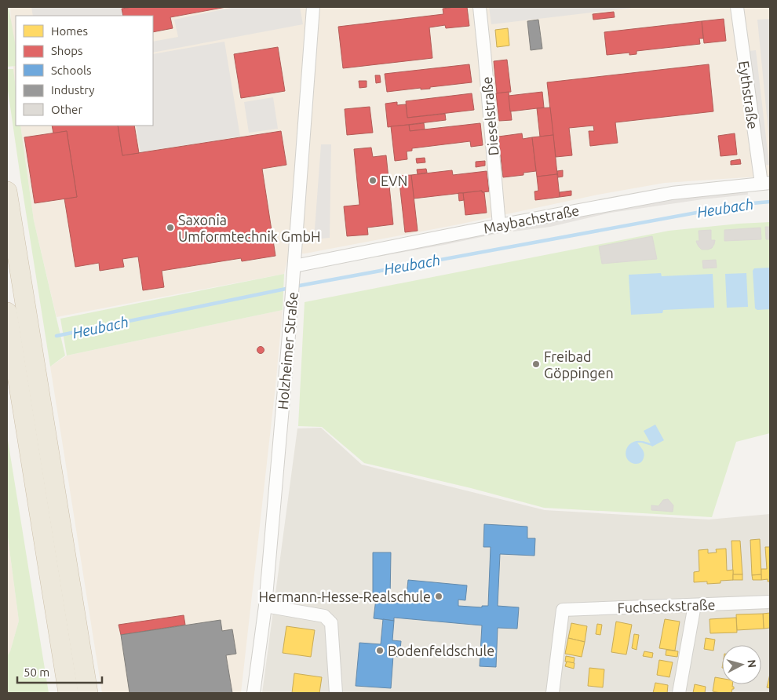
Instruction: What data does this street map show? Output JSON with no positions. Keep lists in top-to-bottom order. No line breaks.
{"streets":{"street":["Eythstraße","Dieselstraße","Maybachstraße","Holzheimer Straße","Fuchseckstraße"]},"crossings":[["Eythstraße","Maybachstraße"],["Dieselstraße","Maybachstraße"],["Maybachstraße","Holzheimer Straße"]],"water":["Heubach"],"places":["EVN","Saxonia Umformtechnik GmbH","Freibad Göppingen","Hermann-Hesse-Realschule","Bodenfeldschule"],"legend":["Homes","Shops","Schools","Industry","Other"],"scale_bar":"50 m","north":"right"}
